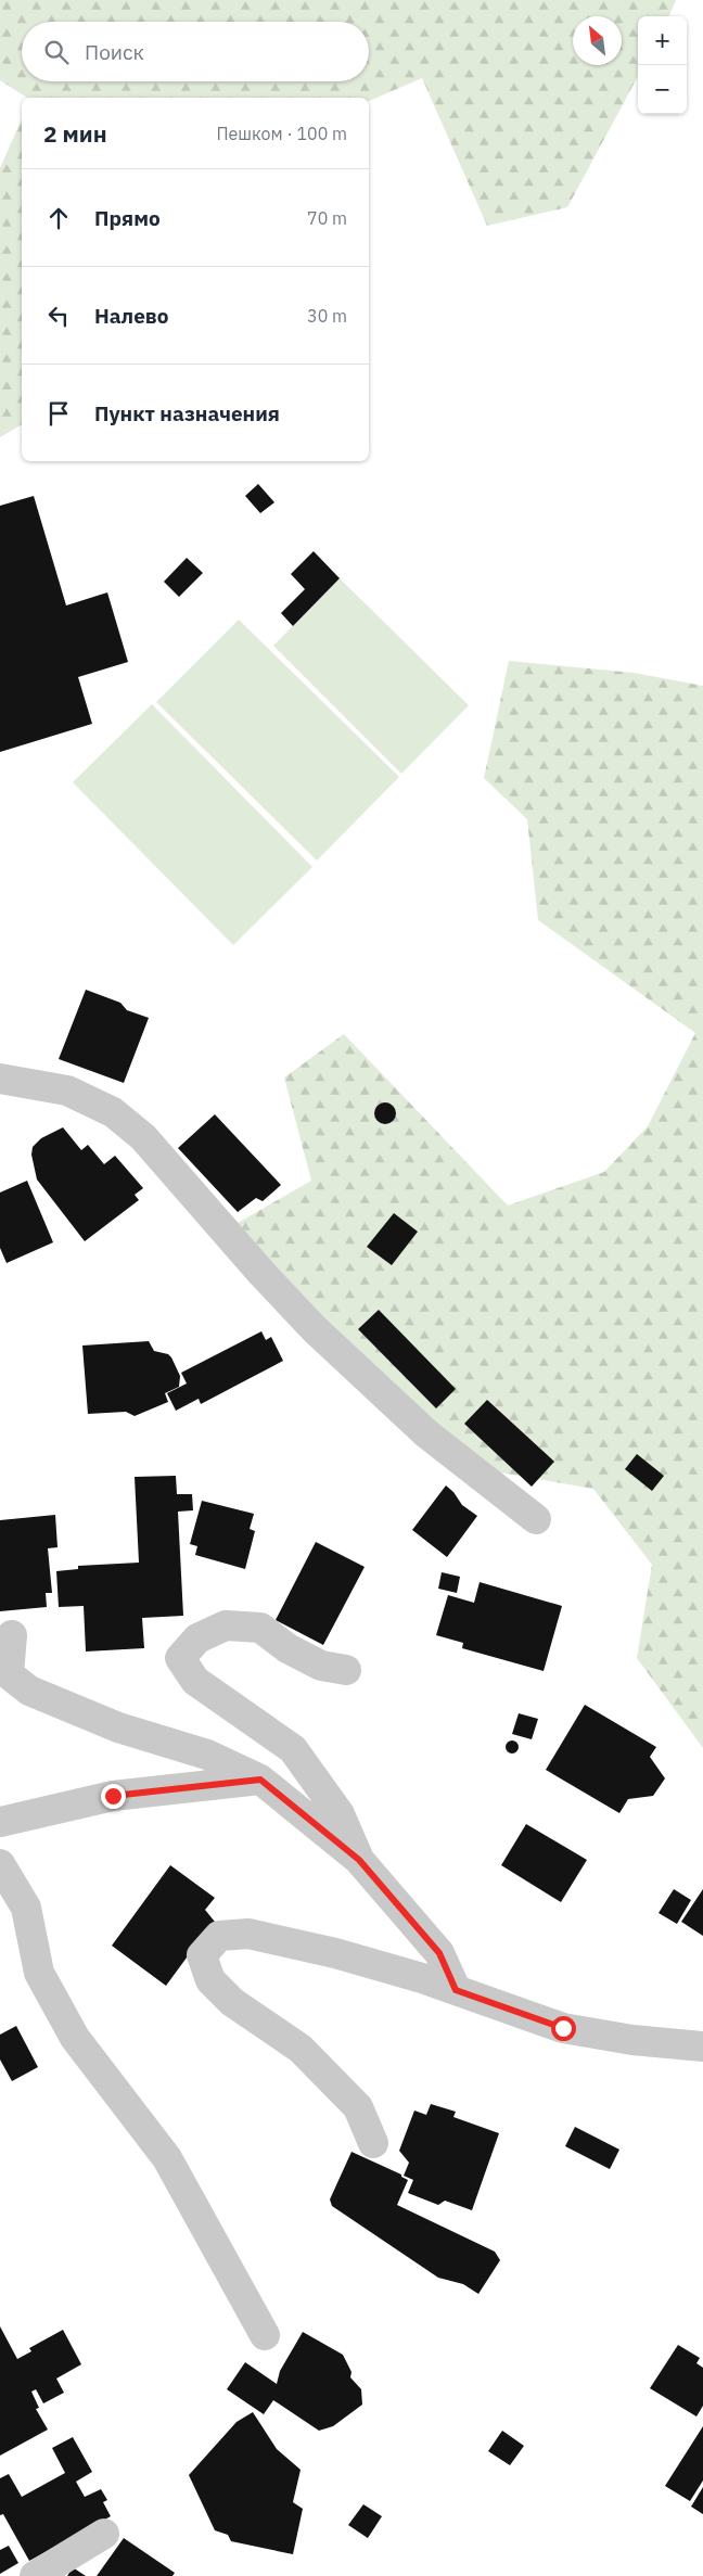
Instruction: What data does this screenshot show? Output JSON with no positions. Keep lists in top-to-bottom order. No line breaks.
{"north":"top left","page":{"map_buttons":["+","−"],"search":"Поиск","heading":["2 мин","Пешком · 100 m"],"list":[["Прямо","70 m"],["Налево","30 m"],"Пункт назначения"]}}
